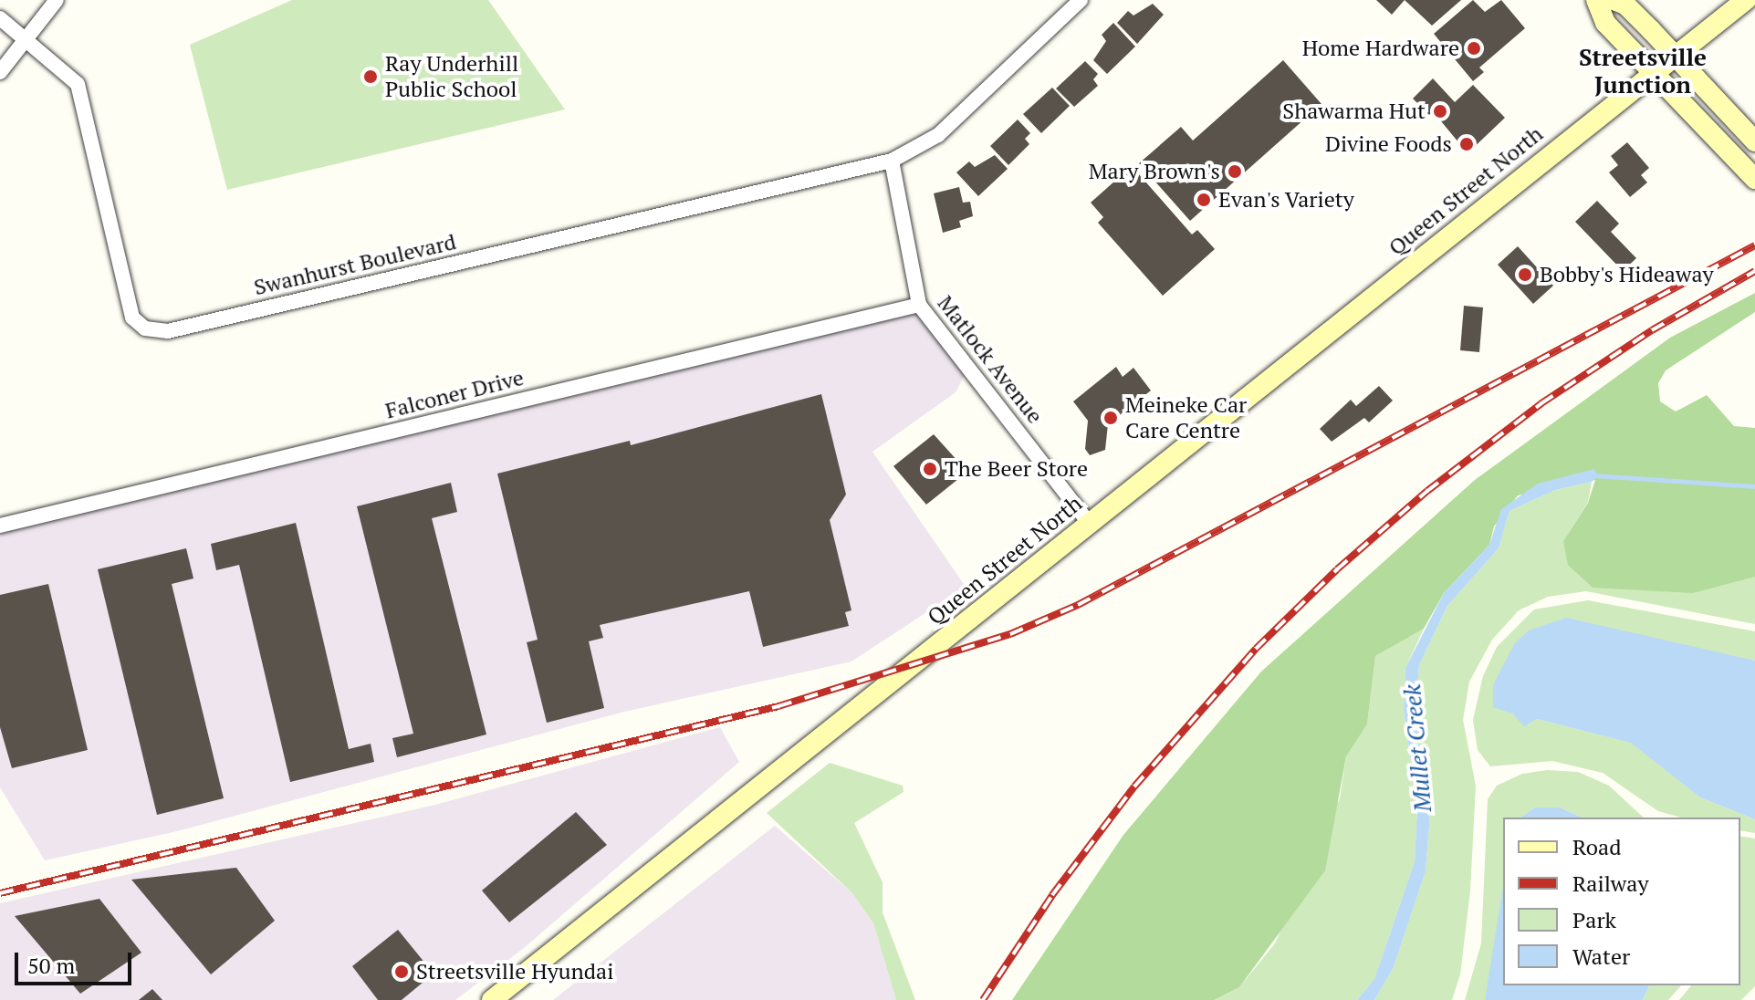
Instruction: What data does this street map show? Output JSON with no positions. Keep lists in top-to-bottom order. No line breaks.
{"streets":{"main road":["Queen Street North"],"street":["Swanhurst Boulevard","Matlock Avenue","Falconer Drive"]},"crossings":[["Queen Street North","Matlock Avenue"],["Swanhurst Boulevard","Matlock Avenue"],["Matlock Avenue","Falconer Drive"]],"districts":["Streetsville Junction"],"water":["Mullet Creek"],"places":["Home Hardware","Ray Underhill Public School","Shawarma Hut","Divine Foods","Mary Brown's","Evan's Variety","Bobby's Hideaway","Meineke Car Care Centre","The Beer Store","Streetsville Hyundai"],"legend":["Road","Railway","Park","Water"],"scale_bar":"50 m"}
